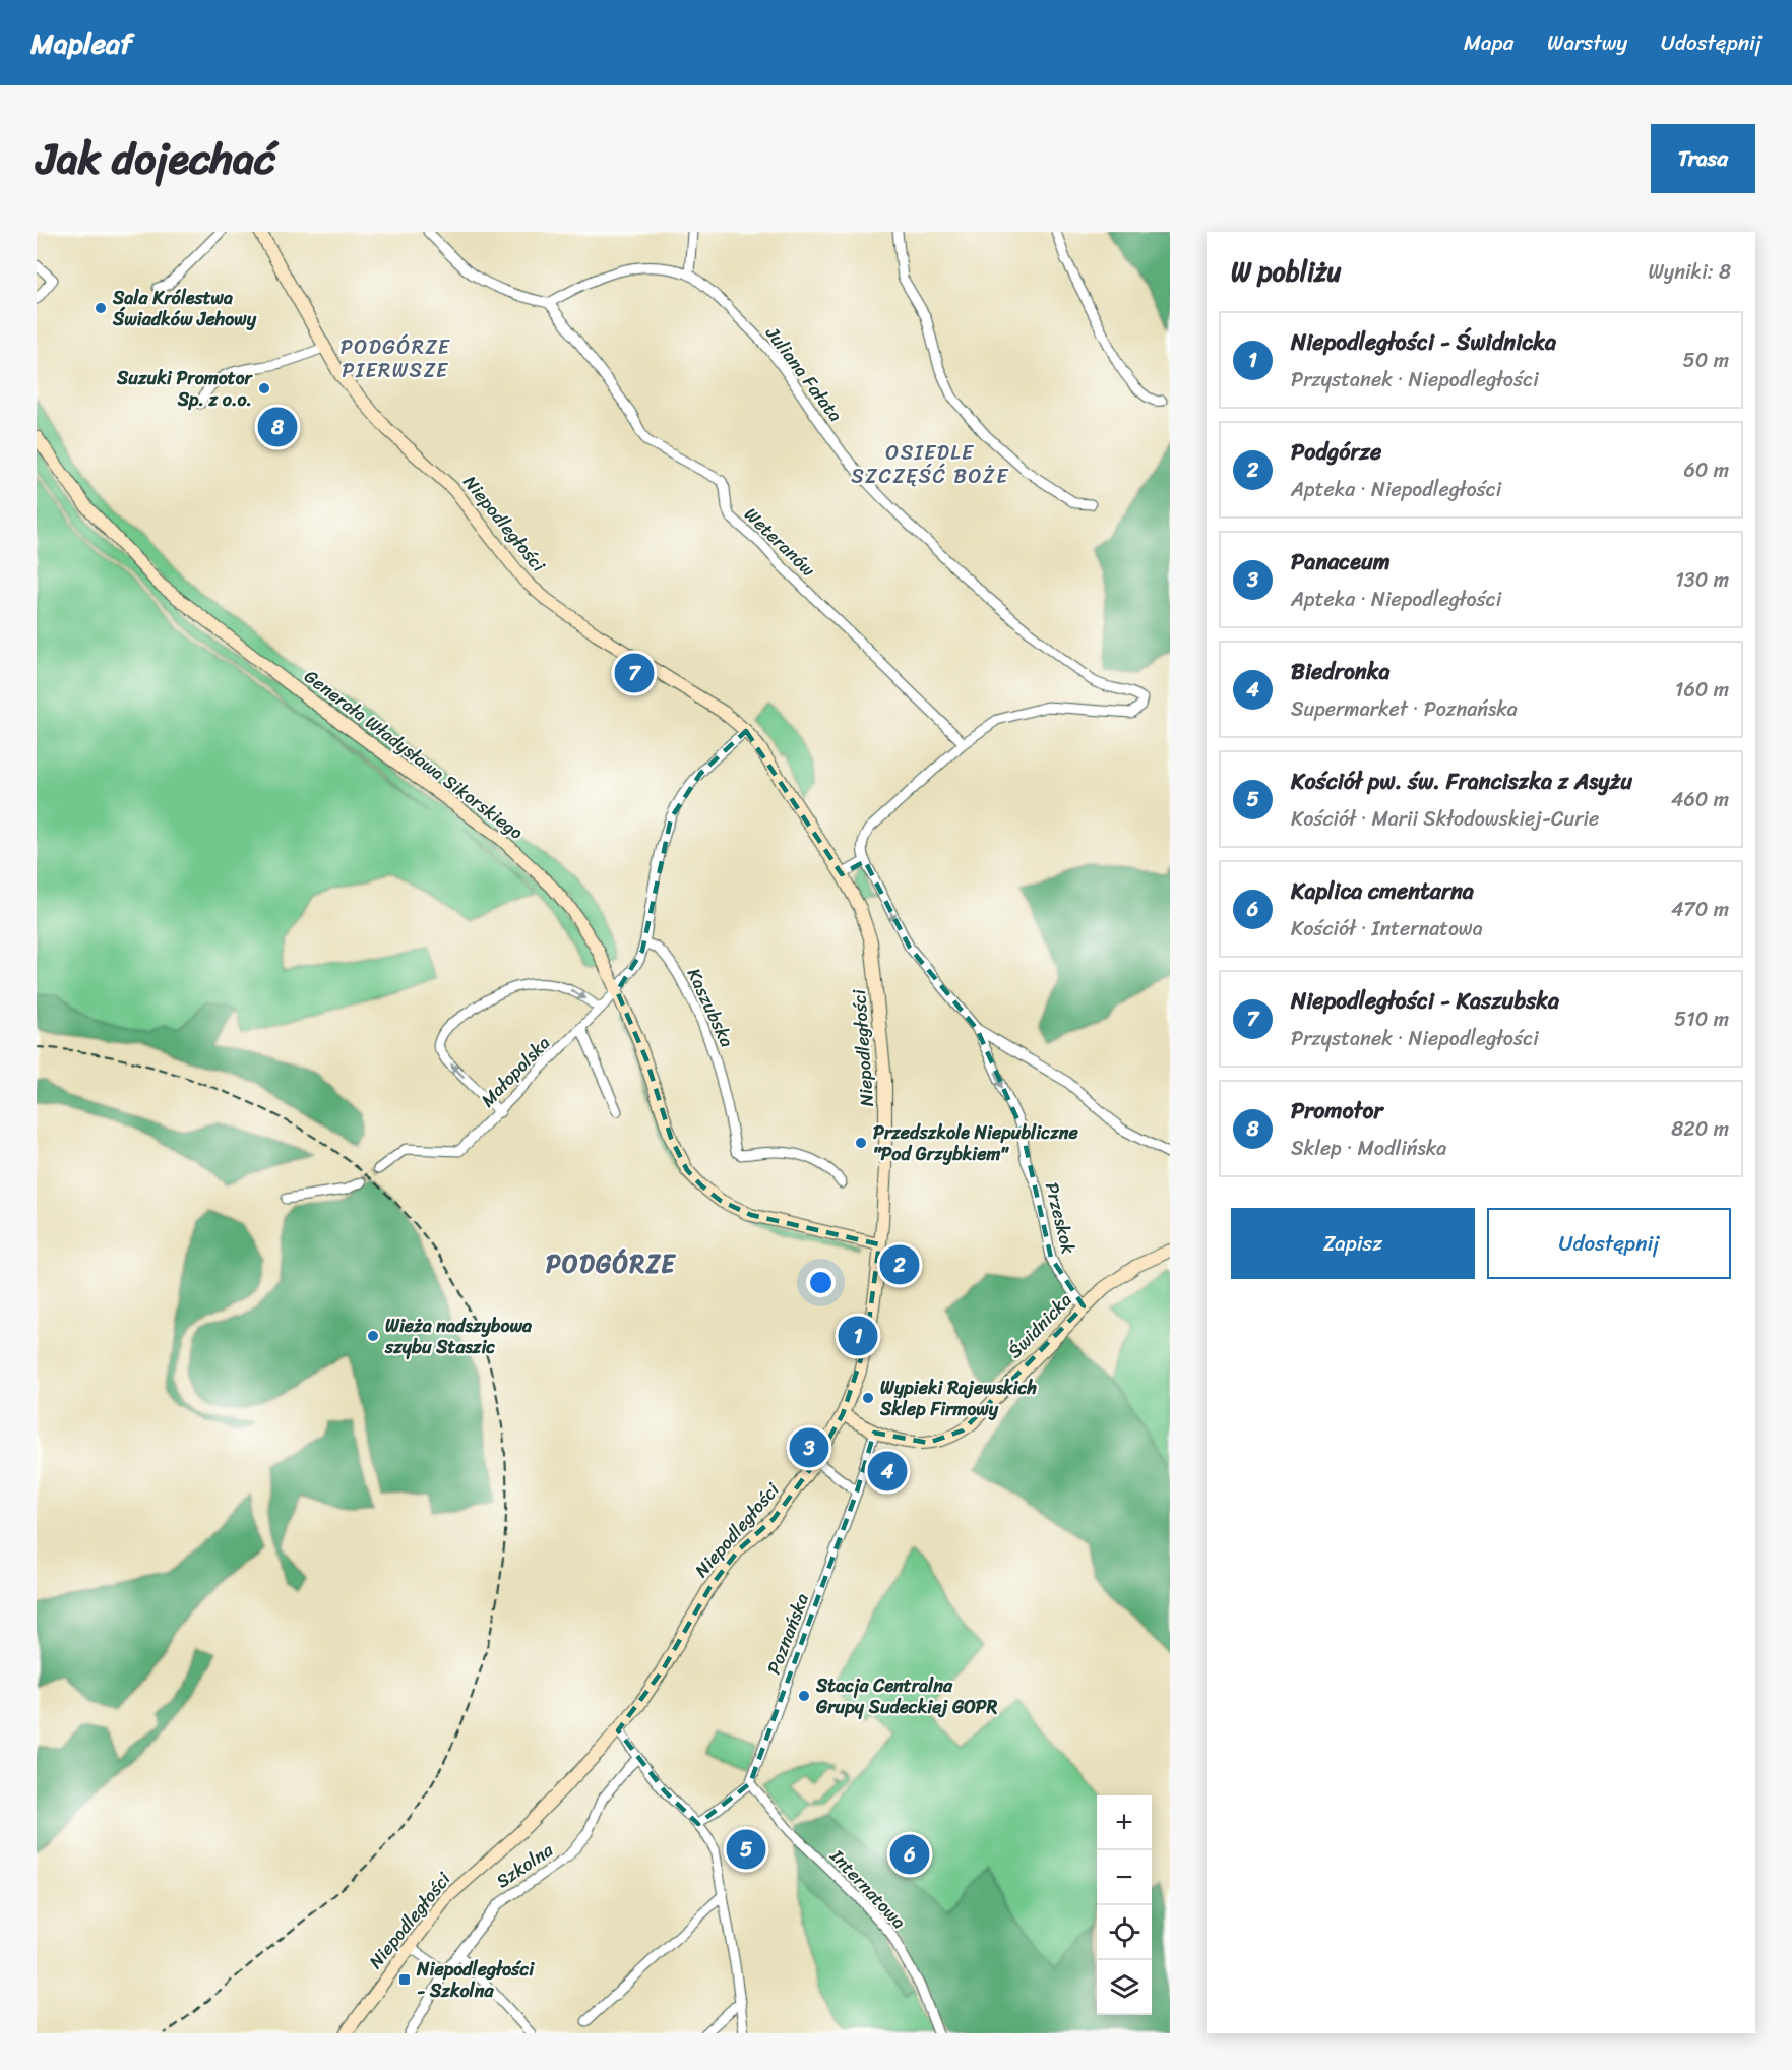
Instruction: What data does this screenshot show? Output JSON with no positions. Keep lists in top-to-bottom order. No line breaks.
{"streets":{"main road":["Niepodległości","Generała Władysława Sikorskiego","Świdnicka"],"street":["Juliana Fałata","Weteranów","Kaszubska","Małopolska","Przeskok","Poznańska","Szkolna","Internatowa"]},"crossings":[["Juliana Fałata","Weteranów"],["Niepodległości","Generała Władysława Sikorskiego"],["Niepodległości","Świdnicka"],["Generała Władysława Sikorskiego","Małopolska"],["Kaszubska","Małopolska"],["Przeskok","Świdnicka"],["Świdnicka","Poznańska"],["Poznańska","Internatowa"]],"one_way":["Przeskok"],"districts":["PODGÓRZE PIERWSZE","OSIEDLE SZCZĘŚĆ BOŻE","PODGÓRZE"],"places":{"other":["Sala Królestwa Świadków Jehowy","Suzuki Promotor Sp. z o.o.","Przedszkole Niepubliczne \"Pod Grzybkiem\"","Wieża nadszybowa szybu Staszic","Wypieki Rajewskich Sklep Firmowy","Stacja Centralna Grupy Sudeckiej GOPR"],"transit":["Niepodległości - Szkolna"]},"page":{"header":"Mapleaf","nav":["Mapa","Warstwy","Udostępnij"],"title":"Jak dojechać","buttons":["Trasa",["Zapisz","Udostępnij"]],"heading":["W pobliżu","Wyniki: 8"],"list":[{"mark":"1","name":"Niepodległości - Świdnicka","note":"Przystanek · Niepodległości","value":"50 m"},{"mark":"2","name":"Podgórze","note":"Apteka · Niepodległości","value":"60 m"},{"mark":"3","name":"Panaceum","note":"Apteka · Niepodległości","value":"130 m"},{"mark":"4","name":"Biedronka","note":"Supermarket · Poznańska","value":"160 m"},{"mark":"5","name":"Kościół pw. św. Franciszka z Asyżu","note":"Kościół · Marii Skłodowskiej-Curie","value":"460 m"},{"mark":"6","name":"Kaplica cmentarna","note":"Kościół · Internatowa","value":"470 m"},{"mark":"7","name":"Niepodległości - Kaszubska","note":"Przystanek · Niepodległości","value":"510 m"},{"mark":"8","name":"Promotor","note":"Sklep · Modlińska","value":"820 m"}],"pins":["8","7","2","1","3","4","5","6"],"map_buttons":["+","−"]}}
